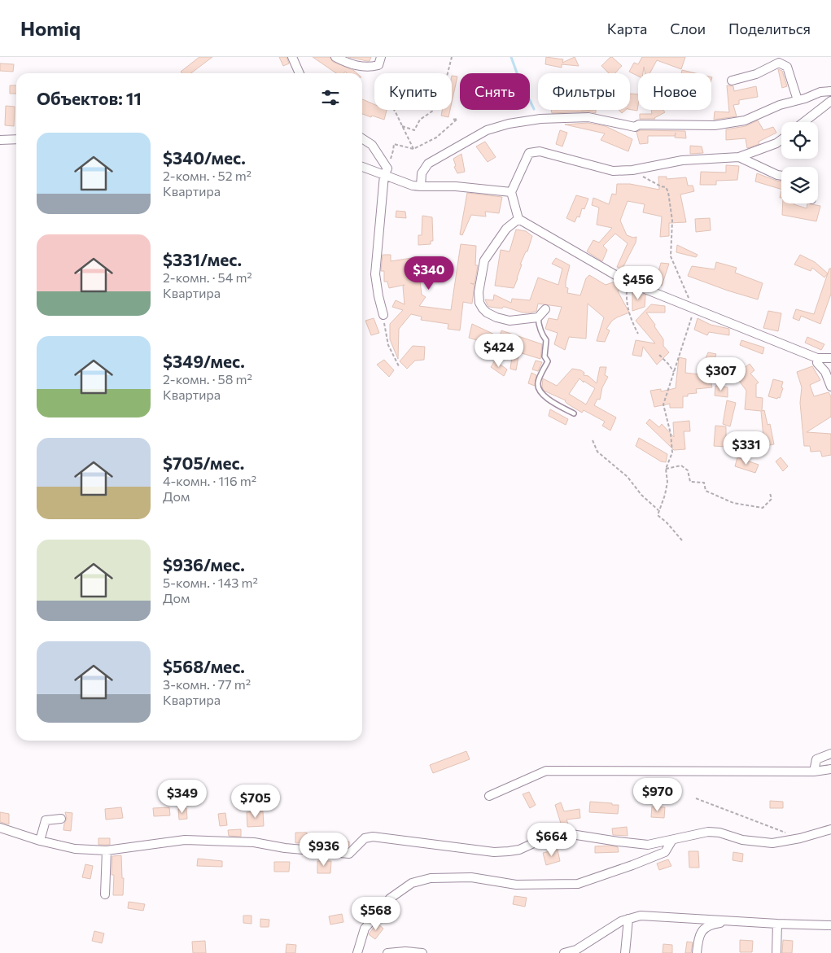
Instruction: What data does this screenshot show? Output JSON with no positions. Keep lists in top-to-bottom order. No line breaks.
{"page":{"header":"Homiq","nav":["Карта","Слои","Поделиться"],"chip":["Купить","Снять","Фильтры","Новое"],"heading":"Объектов: 11","list":[{"name":"$340/мес.","note":"2-комн. · 52 m² · Квартира"},{"name":"$331/мес.","note":"2-комн. · 54 m² · Квартира"},{"name":"$349/мес.","note":"2-комн. · 58 m² · Квартира"},{"name":"$705/мес.","note":"4-комн. · 116 m² · Дом"},{"name":"$936/мес.","note":"5-комн. · 143 m² · Дом"},{"name":"$568/мес.","note":"3-комн. · 77 m² · Квартира"}],"price":["$340","$456","$424","$307","$331","$970","$349","$705","$664","$936","$568"]}}
